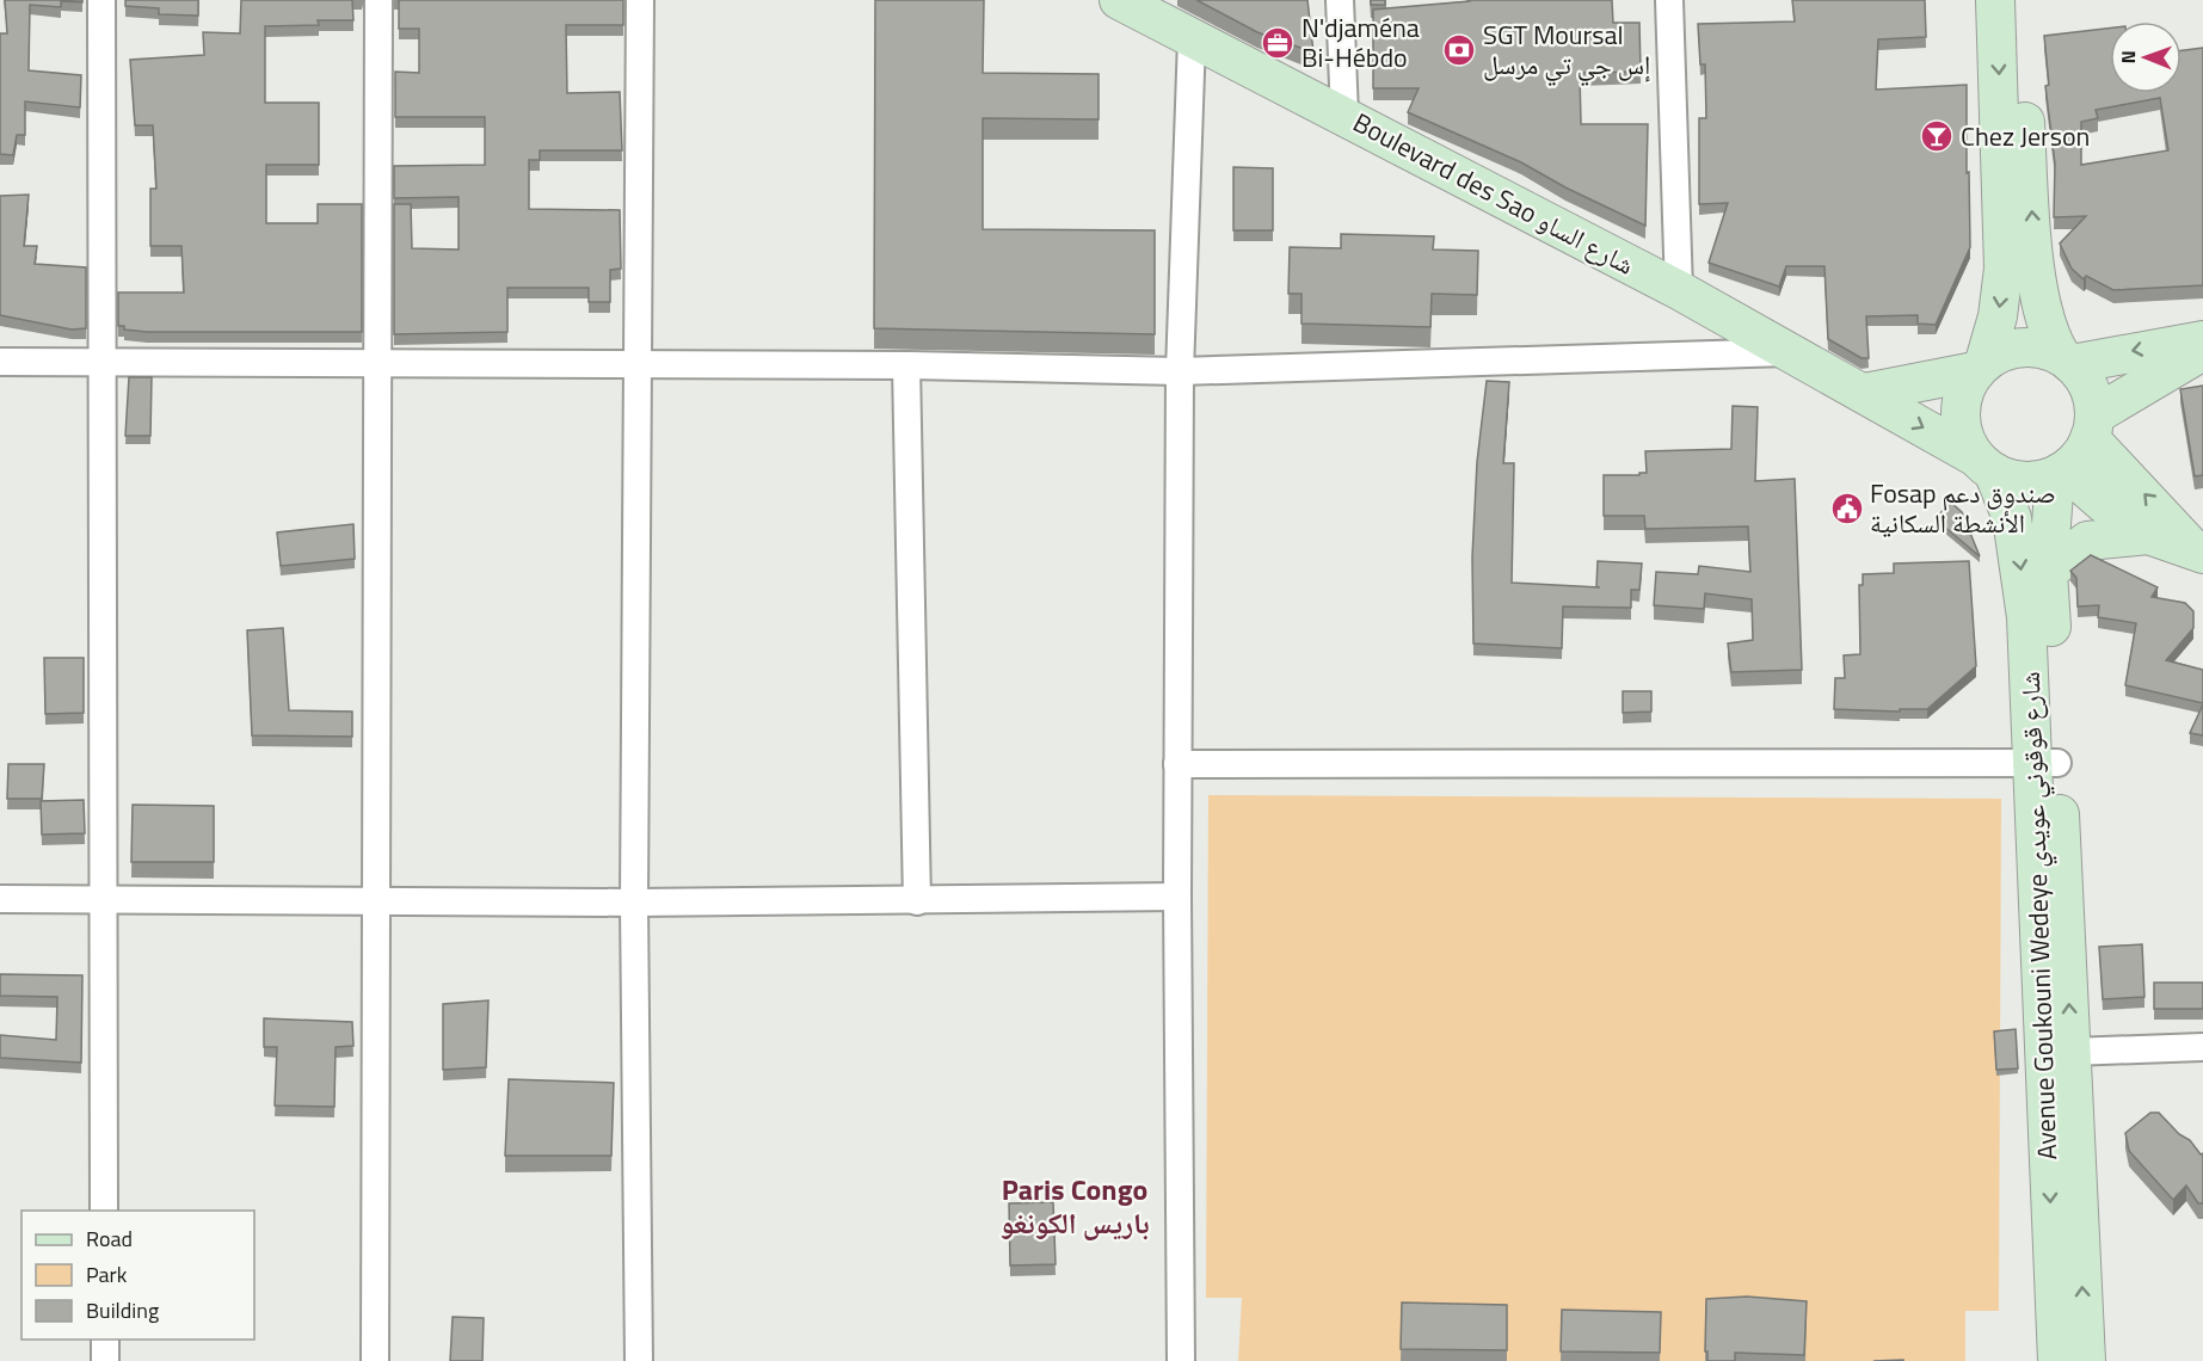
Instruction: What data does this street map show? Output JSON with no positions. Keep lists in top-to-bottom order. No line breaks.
{"streets":{"street":["Boulevard des Sao شارع الساو","Avenue Goukouni Wedeye شارع قوقوني عويدي"]},"crossings":[["Boulevard des Sao شارع الساو","Avenue Goukouni Wedeye شارع قوقوني عويدي"]],"districts":["Paris Congo باريس الكونغو"],"places":{"office":["N'djaména Bi-Hébdo"],"bank":["SGT Moursal إس جي تي مرسل"],"bar":["Chez Jerson"],"public building":["Fosap صندوق دعم الأنشطة السكانية"]},"legend":["Road","Park","Building"],"north":"left"}
